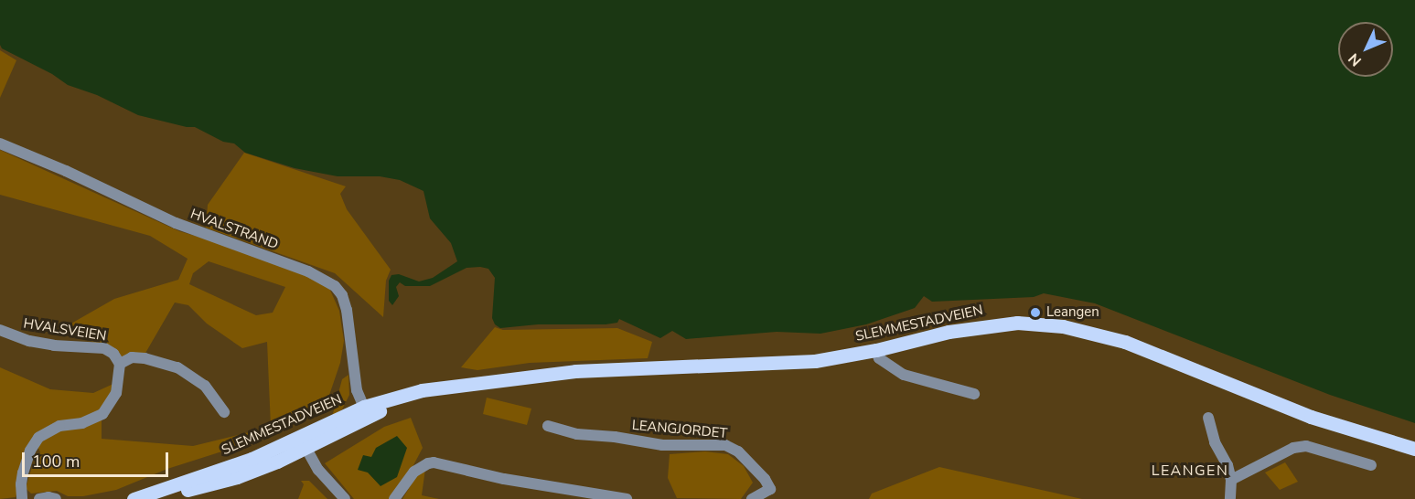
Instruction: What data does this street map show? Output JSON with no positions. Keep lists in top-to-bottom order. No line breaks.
{"streets":{"main road":["SLEMMESTADVEIEN"],"street":["HVALSTRAND","HVALSVEIEN","LEANGJORDET"]},"crossings":[["HVALSTRAND","SLEMMESTADVEIEN"]],"districts":["LEANGEN"],"places":["Leangen"],"scale_bar":"100 m","north":"bottom left"}
